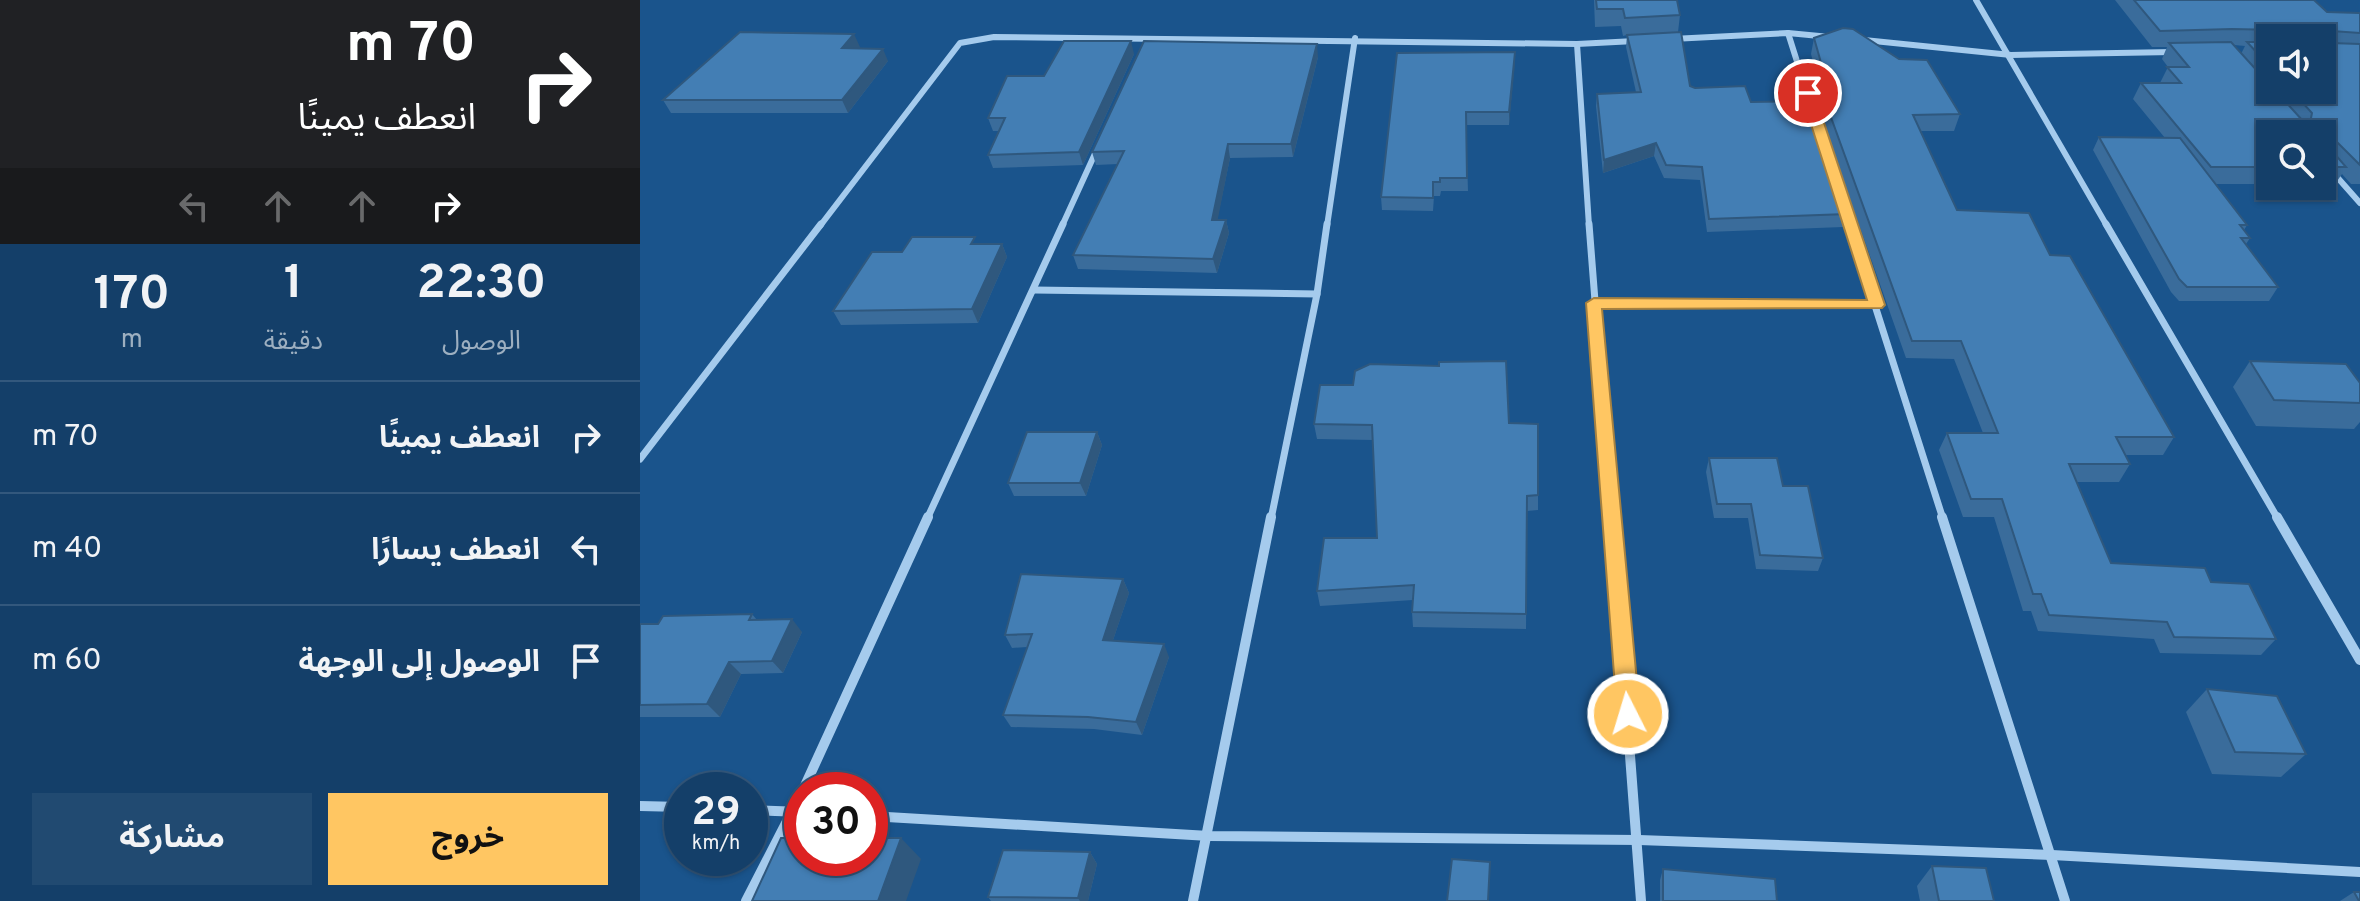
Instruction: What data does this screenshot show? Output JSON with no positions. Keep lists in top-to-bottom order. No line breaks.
{"page":{"turn":["70 m","انعطف يمينًا"],"eta":["22:30","الوصول","1","دقيقة","170","m"],"list":[{"name":"انعطف يمينًا","value":"70 m"},{"name":"انعطف يسارًا","value":"40 m"},{"name":"الوصول إلى الوجهة","value":"60 m"}],"speed":"29 km/h","limit":"30","buttons":["خروج","مشاركة"]}}
